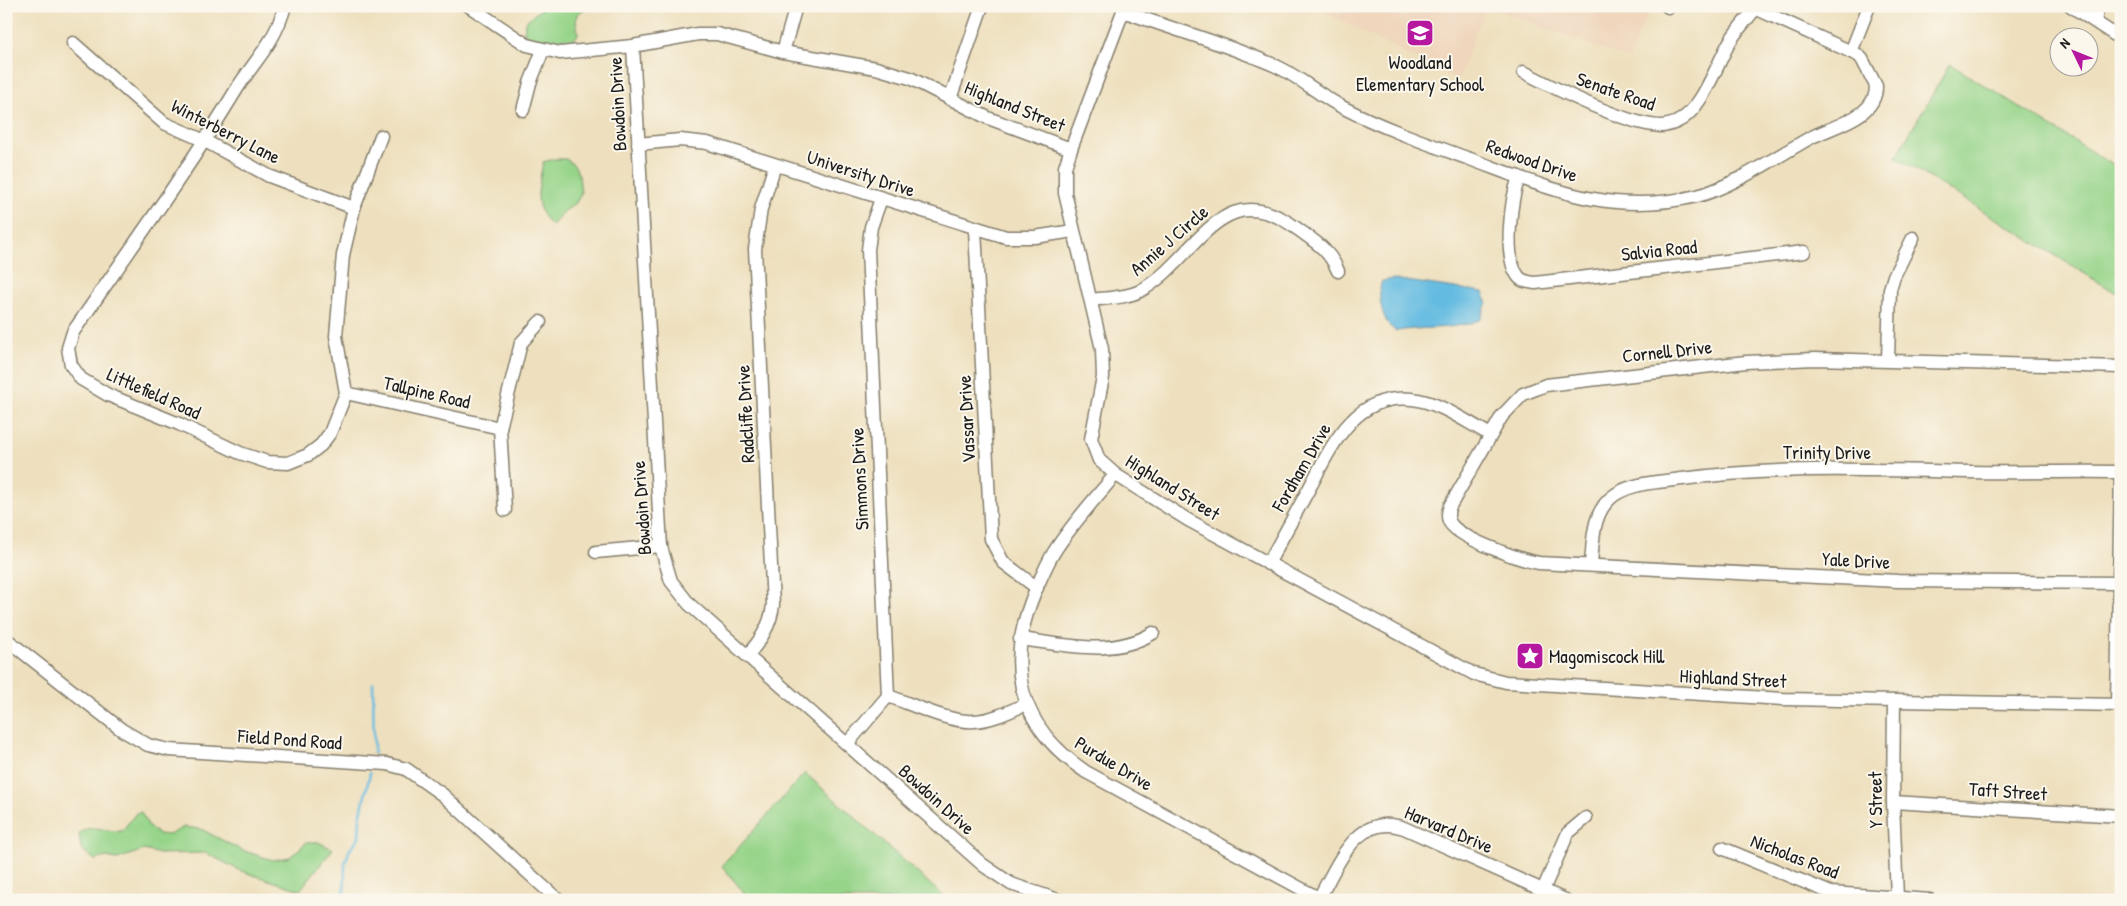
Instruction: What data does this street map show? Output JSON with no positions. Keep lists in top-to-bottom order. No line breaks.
{"streets":{"street":["Senate Road","Bowdoin Drive","Highland Street","Winterberry Lane","Redwood Drive","University Drive","Annie J Circle","Salvia Road","Cornell Drive","Tallpine Road","Littlefield Road","Radcliffe Drive","Vassar Drive","Trinity Drive","Fordham Drive","Simmons Drive","Yale Drive","Field Pond Road","Purdue Drive","Taft Street","Y Street","Harvard Drive","Nicholas Road"]},"crossings":[["Bowdoin Drive","Highland Street"],["Bowdoin Drive","University Drive"],["Bowdoin Drive","Radcliffe Drive"],["Highland Street","University Drive"],["Highland Street","Annie J Circle"],["Highland Street","Fordham Drive"],["Highland Street","Purdue Drive"],["Highland Street","Y Street"],["Winterberry Lane","Littlefield Road"],["Redwood Drive","Salvia Road"],["University Drive","Radcliffe Drive"],["University Drive","Vassar Drive"],["University Drive","Simmons Drive"],["Cornell Drive","Trinity Drive"],["Cornell Drive","Fordham Drive"],["Cornell Drive","Yale Drive"],["Tallpine Road","Littlefield Road"],["Vassar Drive","Purdue Drive"],["Trinity Drive","Yale Drive"],["Purdue Drive","Harvard Drive"],["Taft Street","Y Street"],["Y Street","Nicholas Road"]],"places":{"school or university":["Woodland Elementary School"],"place":["Magomiscock Hill"]},"north":"top left"}
